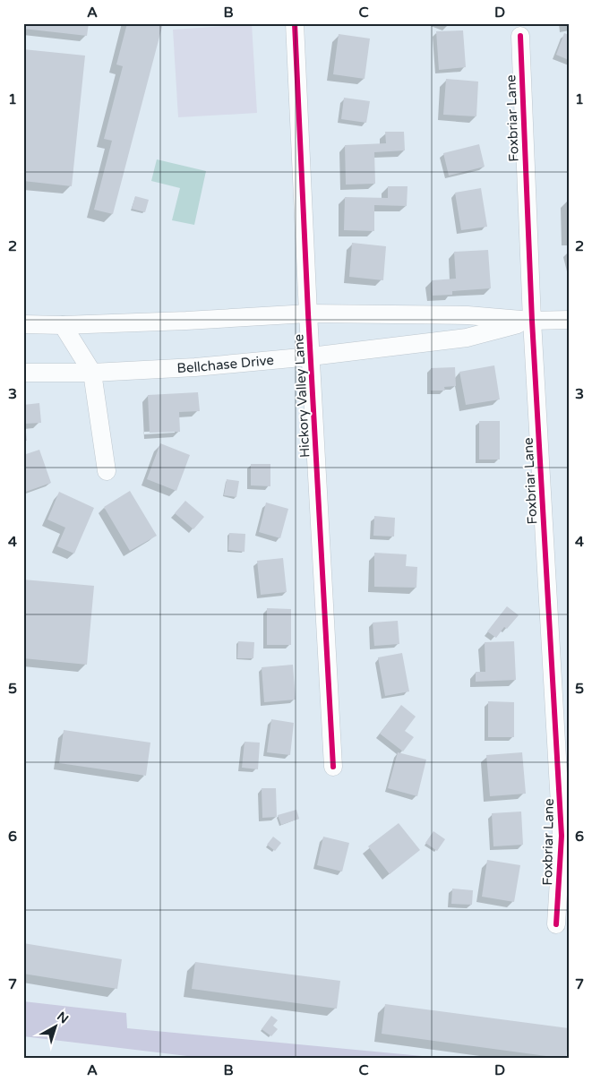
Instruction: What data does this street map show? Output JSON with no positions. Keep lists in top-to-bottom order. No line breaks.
{"streets":{"street":["Foxbriar Lane","Bellchase Drive","Hickory Valley Lane"]},"crossings":[["Foxbriar Lane","Bellchase Drive"],["Bellchase Drive","Hickory Valley Lane"]],"north":"top right","grid":{"columns":["A","B","C","D"],"rows":["1","2","3","4","5","6","7"]}}
